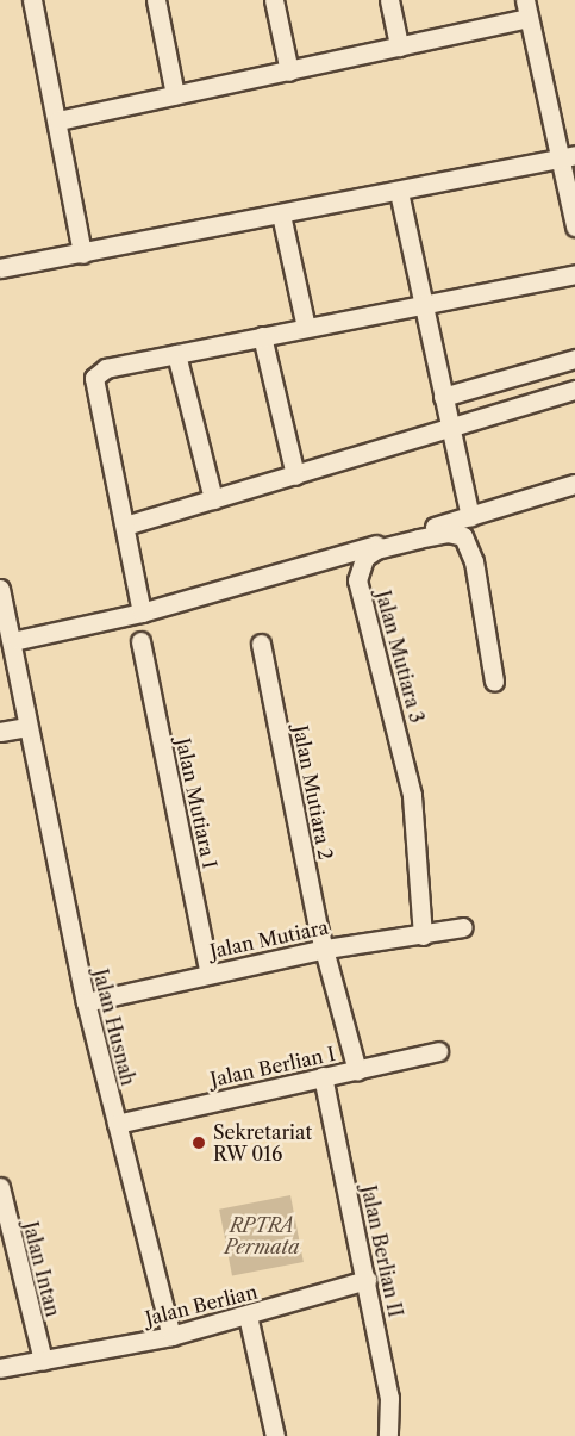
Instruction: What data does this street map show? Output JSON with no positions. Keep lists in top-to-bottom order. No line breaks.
{"streets":{"street":["Jalan Mutiara 3","Jalan Mutiara 2","Jalan Mutiara I","Jalan Mutiara","Jalan Husnah","Jalan Berlian I","Jalan Berlian II","Jalan Intan","Jalan Berlian"]},"crossings":[["Jalan Mutiara 3","Jalan Mutiara"],["Jalan Mutiara 2","Jalan Mutiara"],["Jalan Mutiara 2","Jalan Berlian I"],["Jalan Mutiara I","Jalan Mutiara"],["Jalan Mutiara","Jalan Husnah"],["Jalan Husnah","Jalan Berlian I"],["Jalan Husnah","Jalan Berlian"],["Jalan Berlian I","Jalan Berlian II"],["Jalan Berlian II","Jalan Berlian"],["Jalan Intan","Jalan Berlian"]],"parks":["RPTRA Permata"],"places":["Sekretariat RW 016"]}
